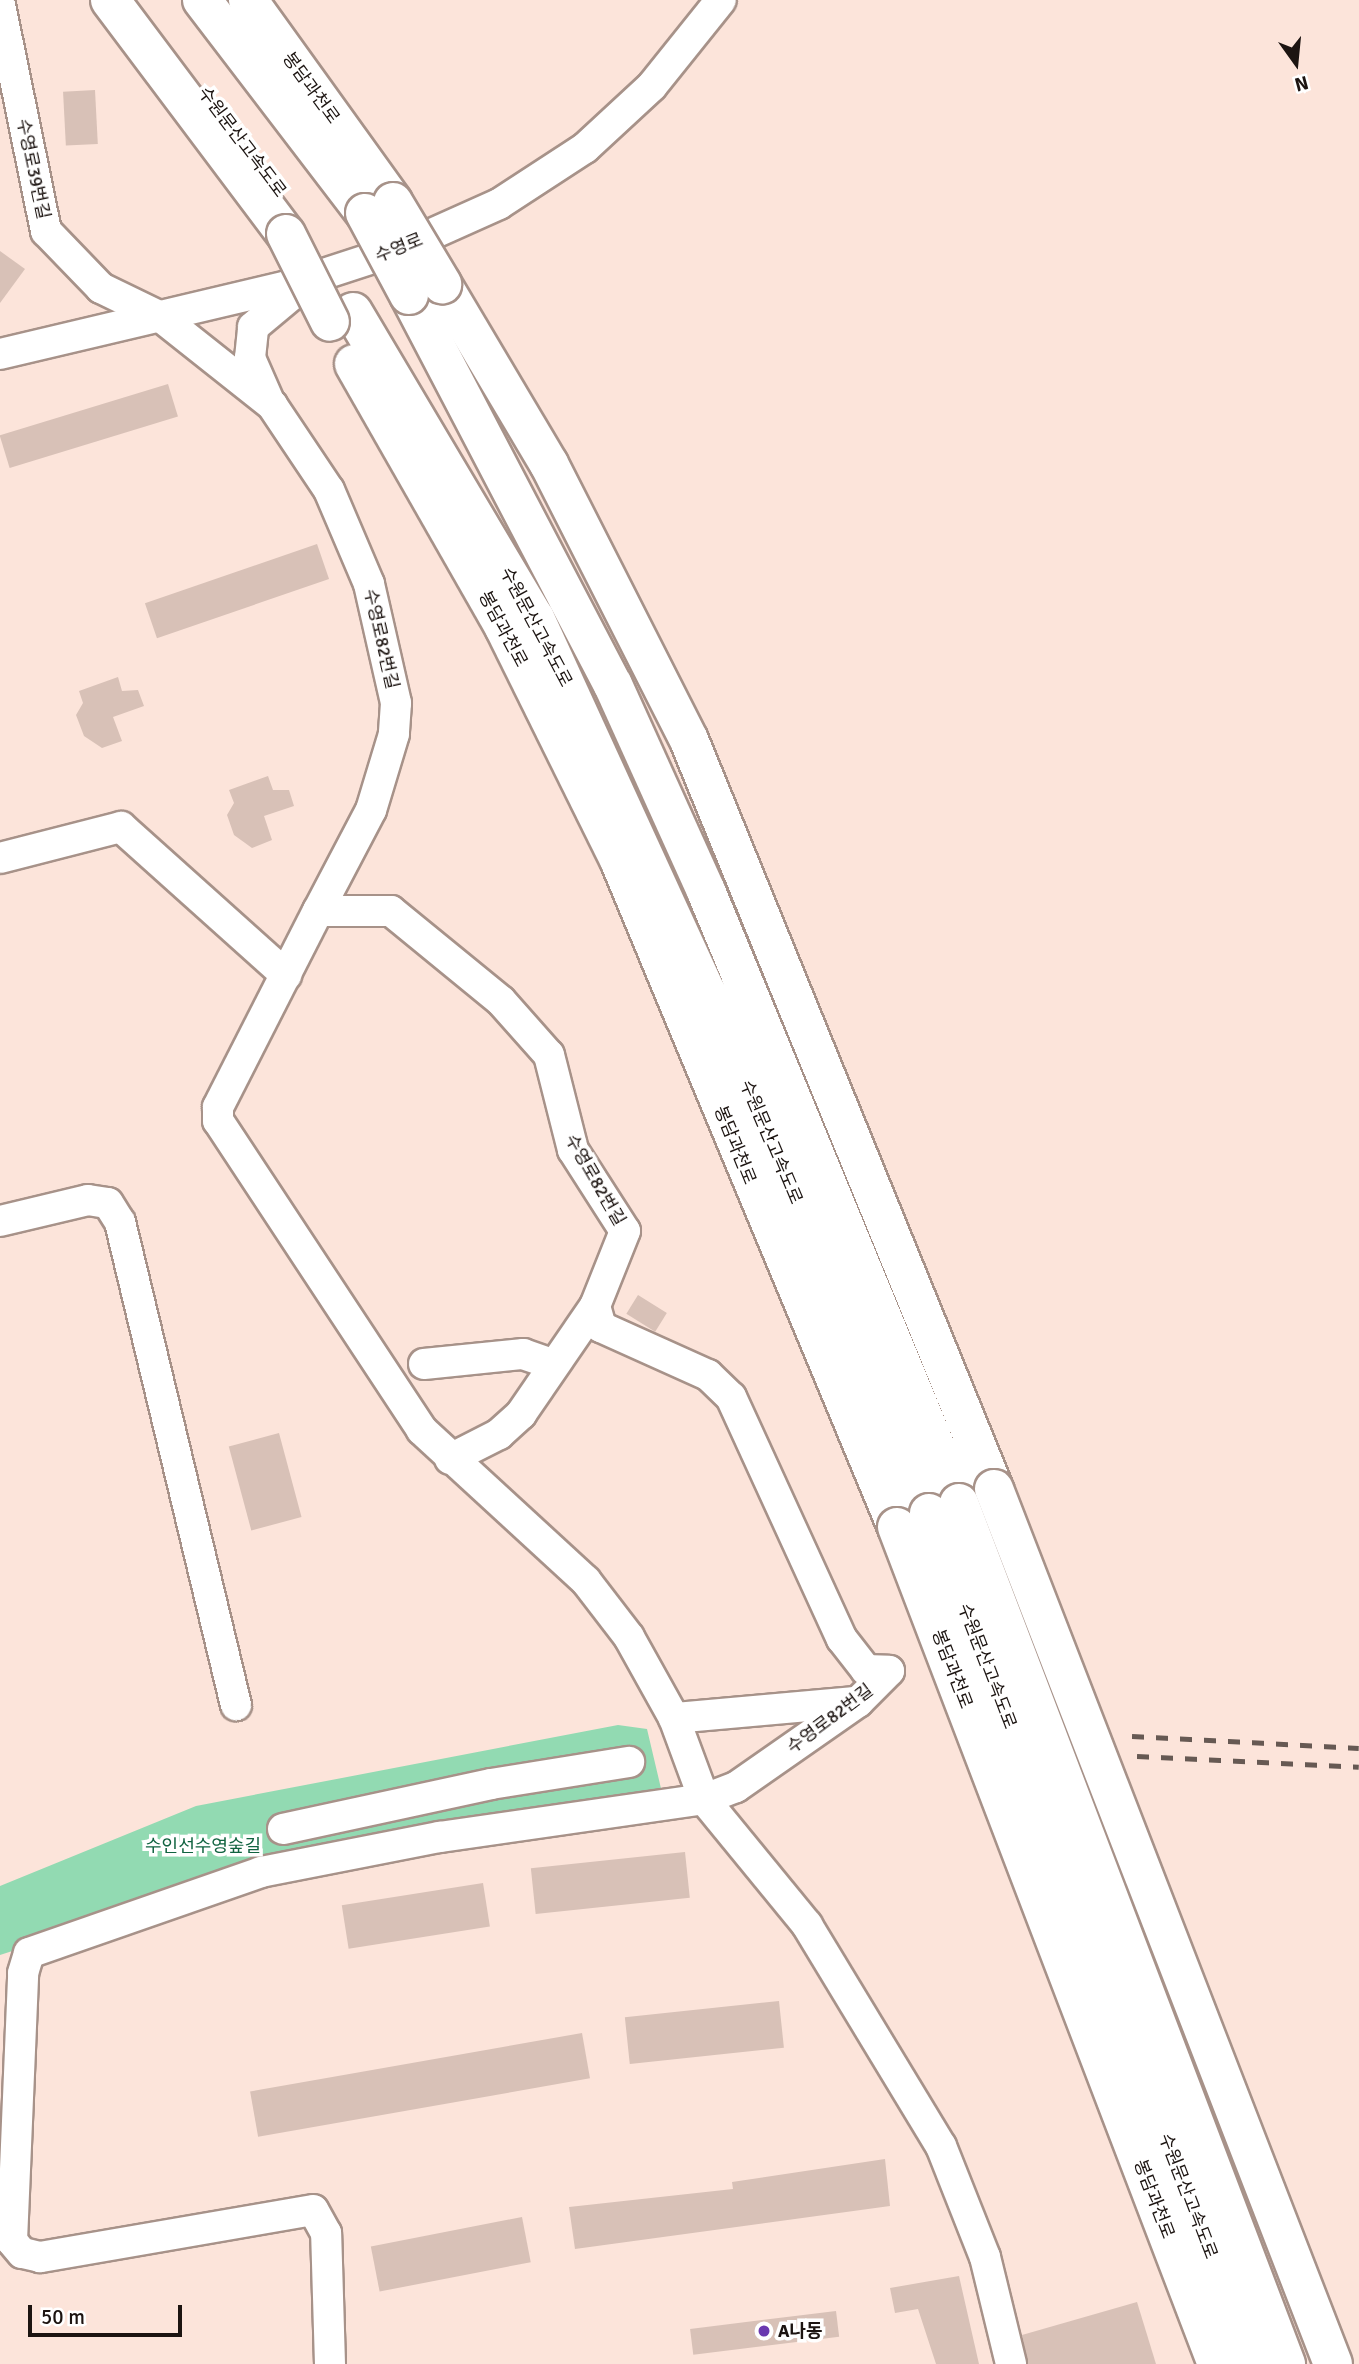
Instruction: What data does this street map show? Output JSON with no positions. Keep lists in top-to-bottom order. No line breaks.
{"streets":{"highway":["봉담과천로","수원문산고속도로"],"street":["수영로39번길","수영로","수영로82번길"]},"crossings":[["봉담과천로","수원문산고속도로"],["수영로39번길","수영로"],["수영로39번길","수영로82번길"],["수영로","수영로82번길"]],"parks":["수인선수영숲길"],"places":["A나동"],"scale_bar":"50 m","north":"bottom"}
